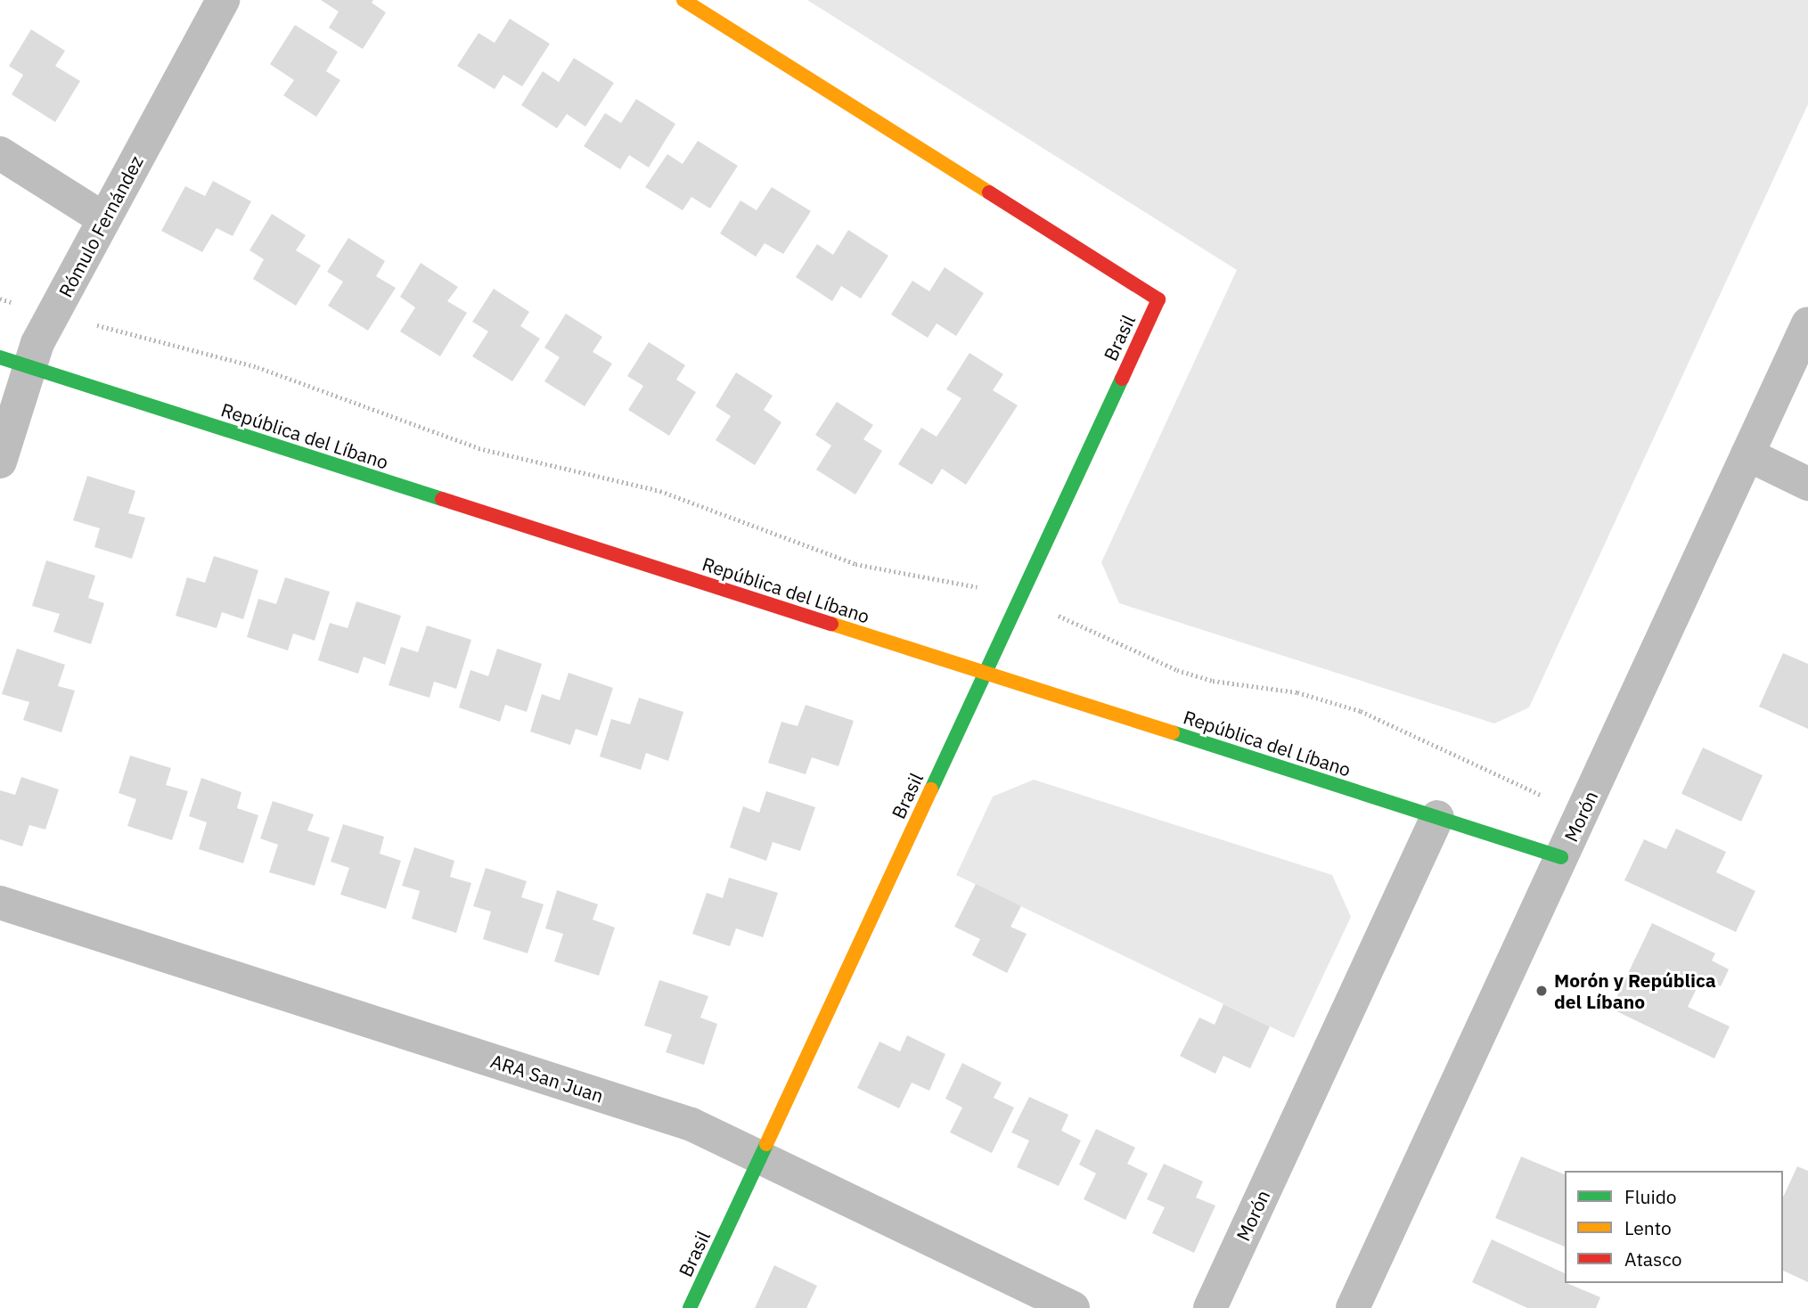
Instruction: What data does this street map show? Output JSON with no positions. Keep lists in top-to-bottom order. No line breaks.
{"streets":{"street":["Rómulo Fernández","Brasil","República del Líbano","Morón","ARA San Juan"]},"crossings":[["Rómulo Fernández","República del Líbano"],["Brasil","República del Líbano"],["Brasil","ARA San Juan"],["República del Líbano","Morón"]],"places":["Morón y República del Líbano"],"legend":["Fluido","Lento","Atasco"]}
